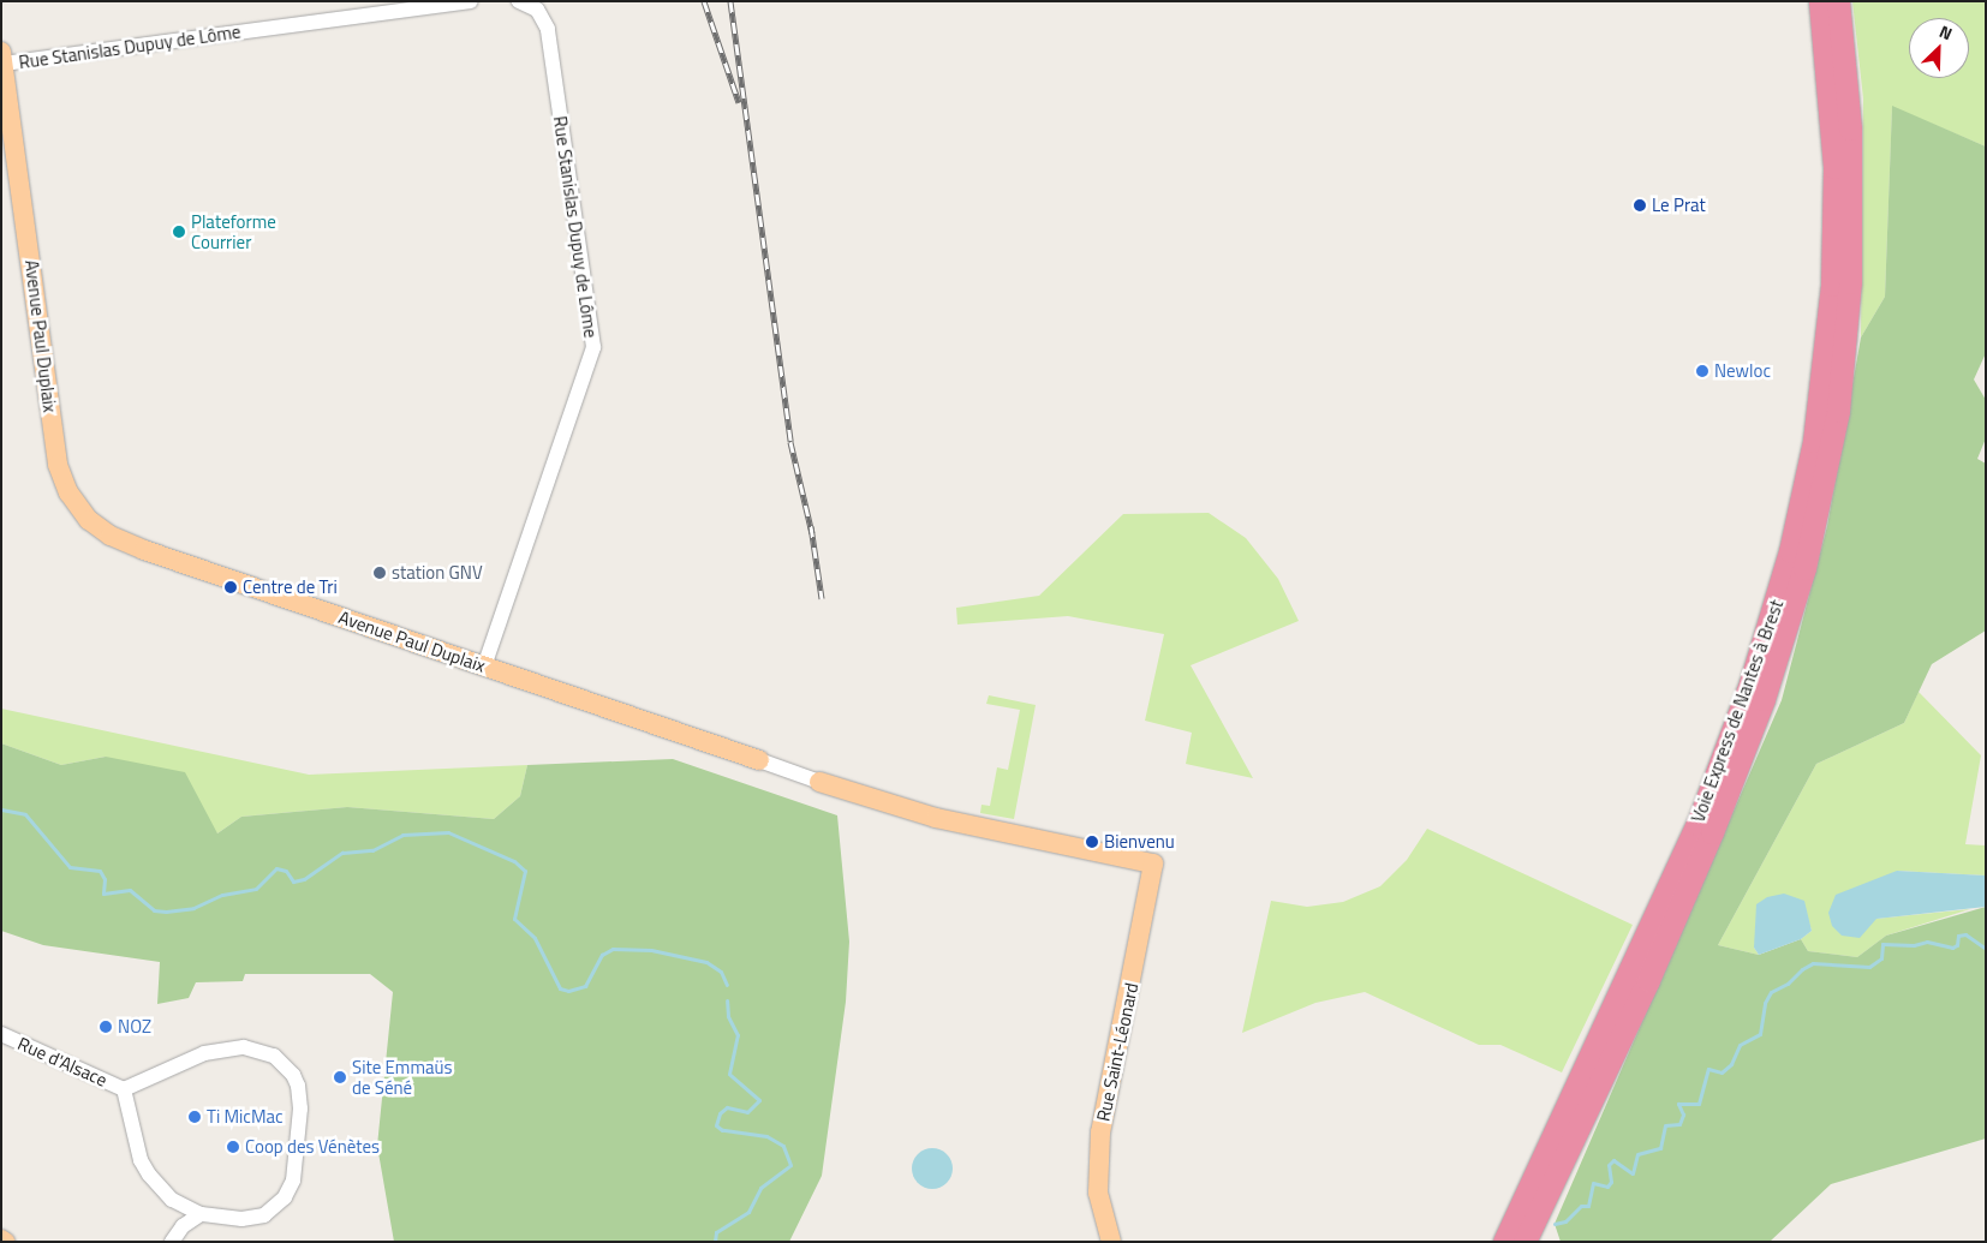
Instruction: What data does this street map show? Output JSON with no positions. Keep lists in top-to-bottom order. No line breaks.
{"streets":{"highway":["Voie Express de Nantes à Brest"],"main road":["Avenue Paul Duplaix","Rue Saint-Léonard"],"street":["Rue Stanislas Dupuy de Lôme","Rue d'Alsace"]},"crossings":[["Rue Stanislas Dupuy de Lôme","Avenue Paul Duplaix"],["Avenue Paul Duplaix","Rue Saint-Léonard"]],"places":["Le Prat","Plateforme Courrier","Newloc","station GNV","Centre de Tri","Bienvenu","NOZ","Site Emmaüs de Séné","Ti MicMac","Coop des Vénètes"],"north":"top right"}
